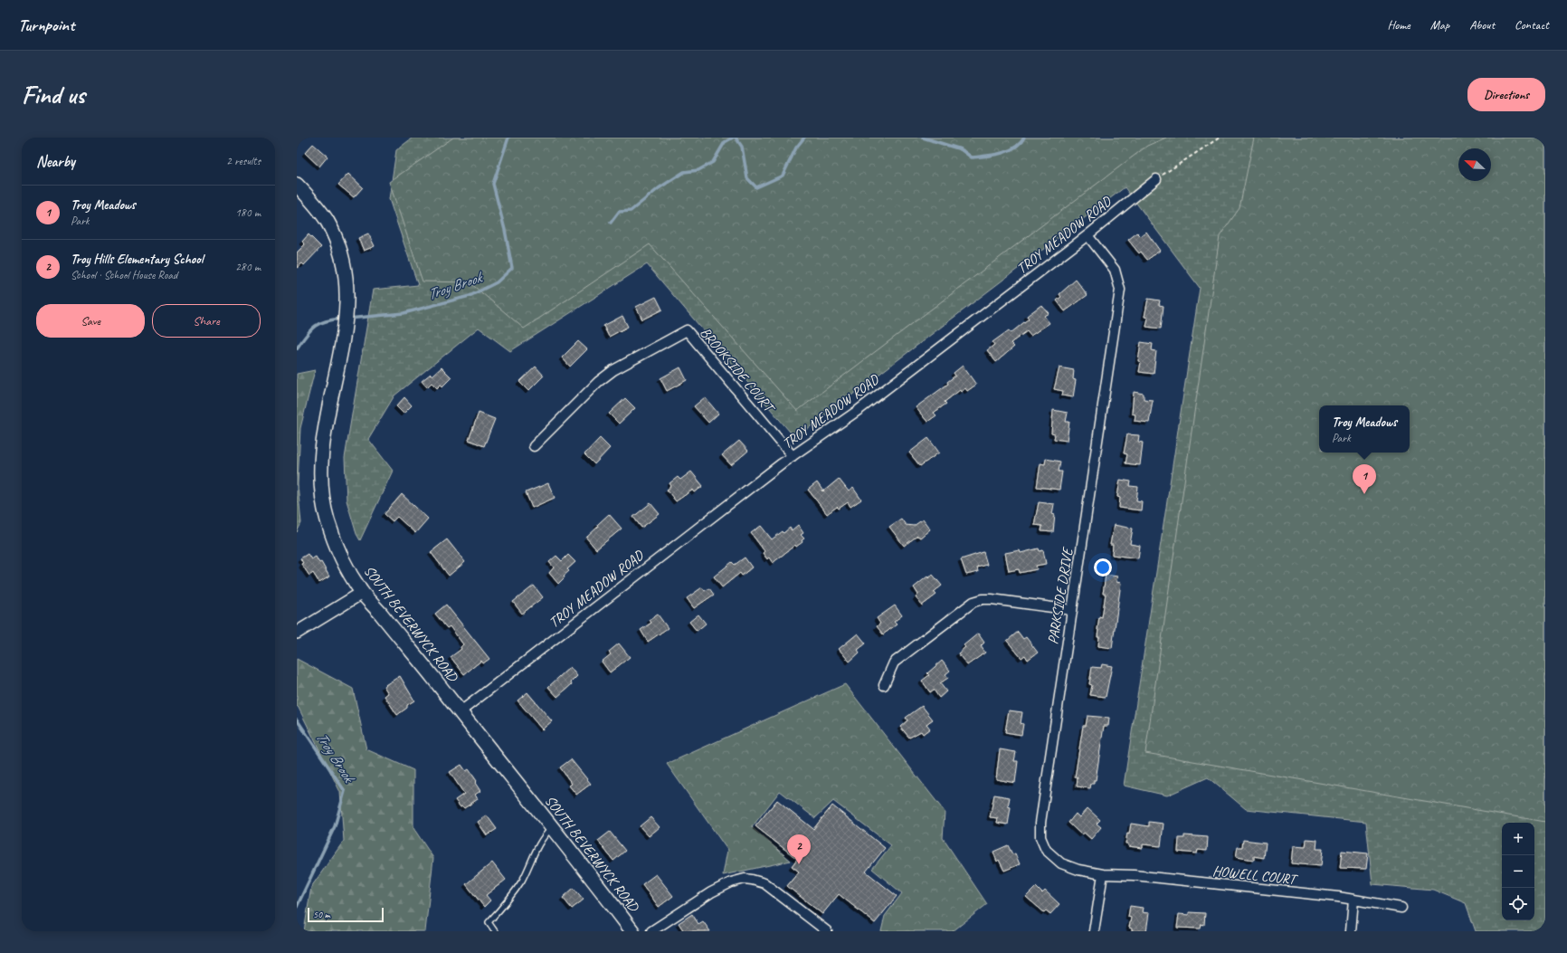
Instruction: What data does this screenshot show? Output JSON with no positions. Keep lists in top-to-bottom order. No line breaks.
{"streets":{"main road":["SOUTH BEVERWYCK ROAD"],"street":["TROY MEADOW ROAD","BROOKSIDE COURT","PARKSIDE DRIVE","HOWELL COURT"]},"crossings":[["TROY MEADOW ROAD","BROOKSIDE COURT"],["TROY MEADOW ROAD","PARKSIDE DRIVE"],["TROY MEADOW ROAD","SOUTH BEVERWYCK ROAD"],["PARKSIDE DRIVE","HOWELL COURT"]],"water":["Troy Brook"],"scale_bar":"50 m","north":"top left","page":{"header":"Turnpoint","nav":["Home","Map","About","Contact"],"buttons":["Directions",["Save","Share"]],"title":"Find us","heading":["Nearby","2 results"],"list":[{"mark":"1","name":"Troy Meadows","note":"Park","value":"180 m"},{"mark":"2","name":"Troy Hills Elementary School","note":"School · School House Road","value":"280 m"}],"popup":["Troy Meadows","Park"],"pins":["1","2"],"map_buttons":["+","−"],"scale":"50 m"}}
